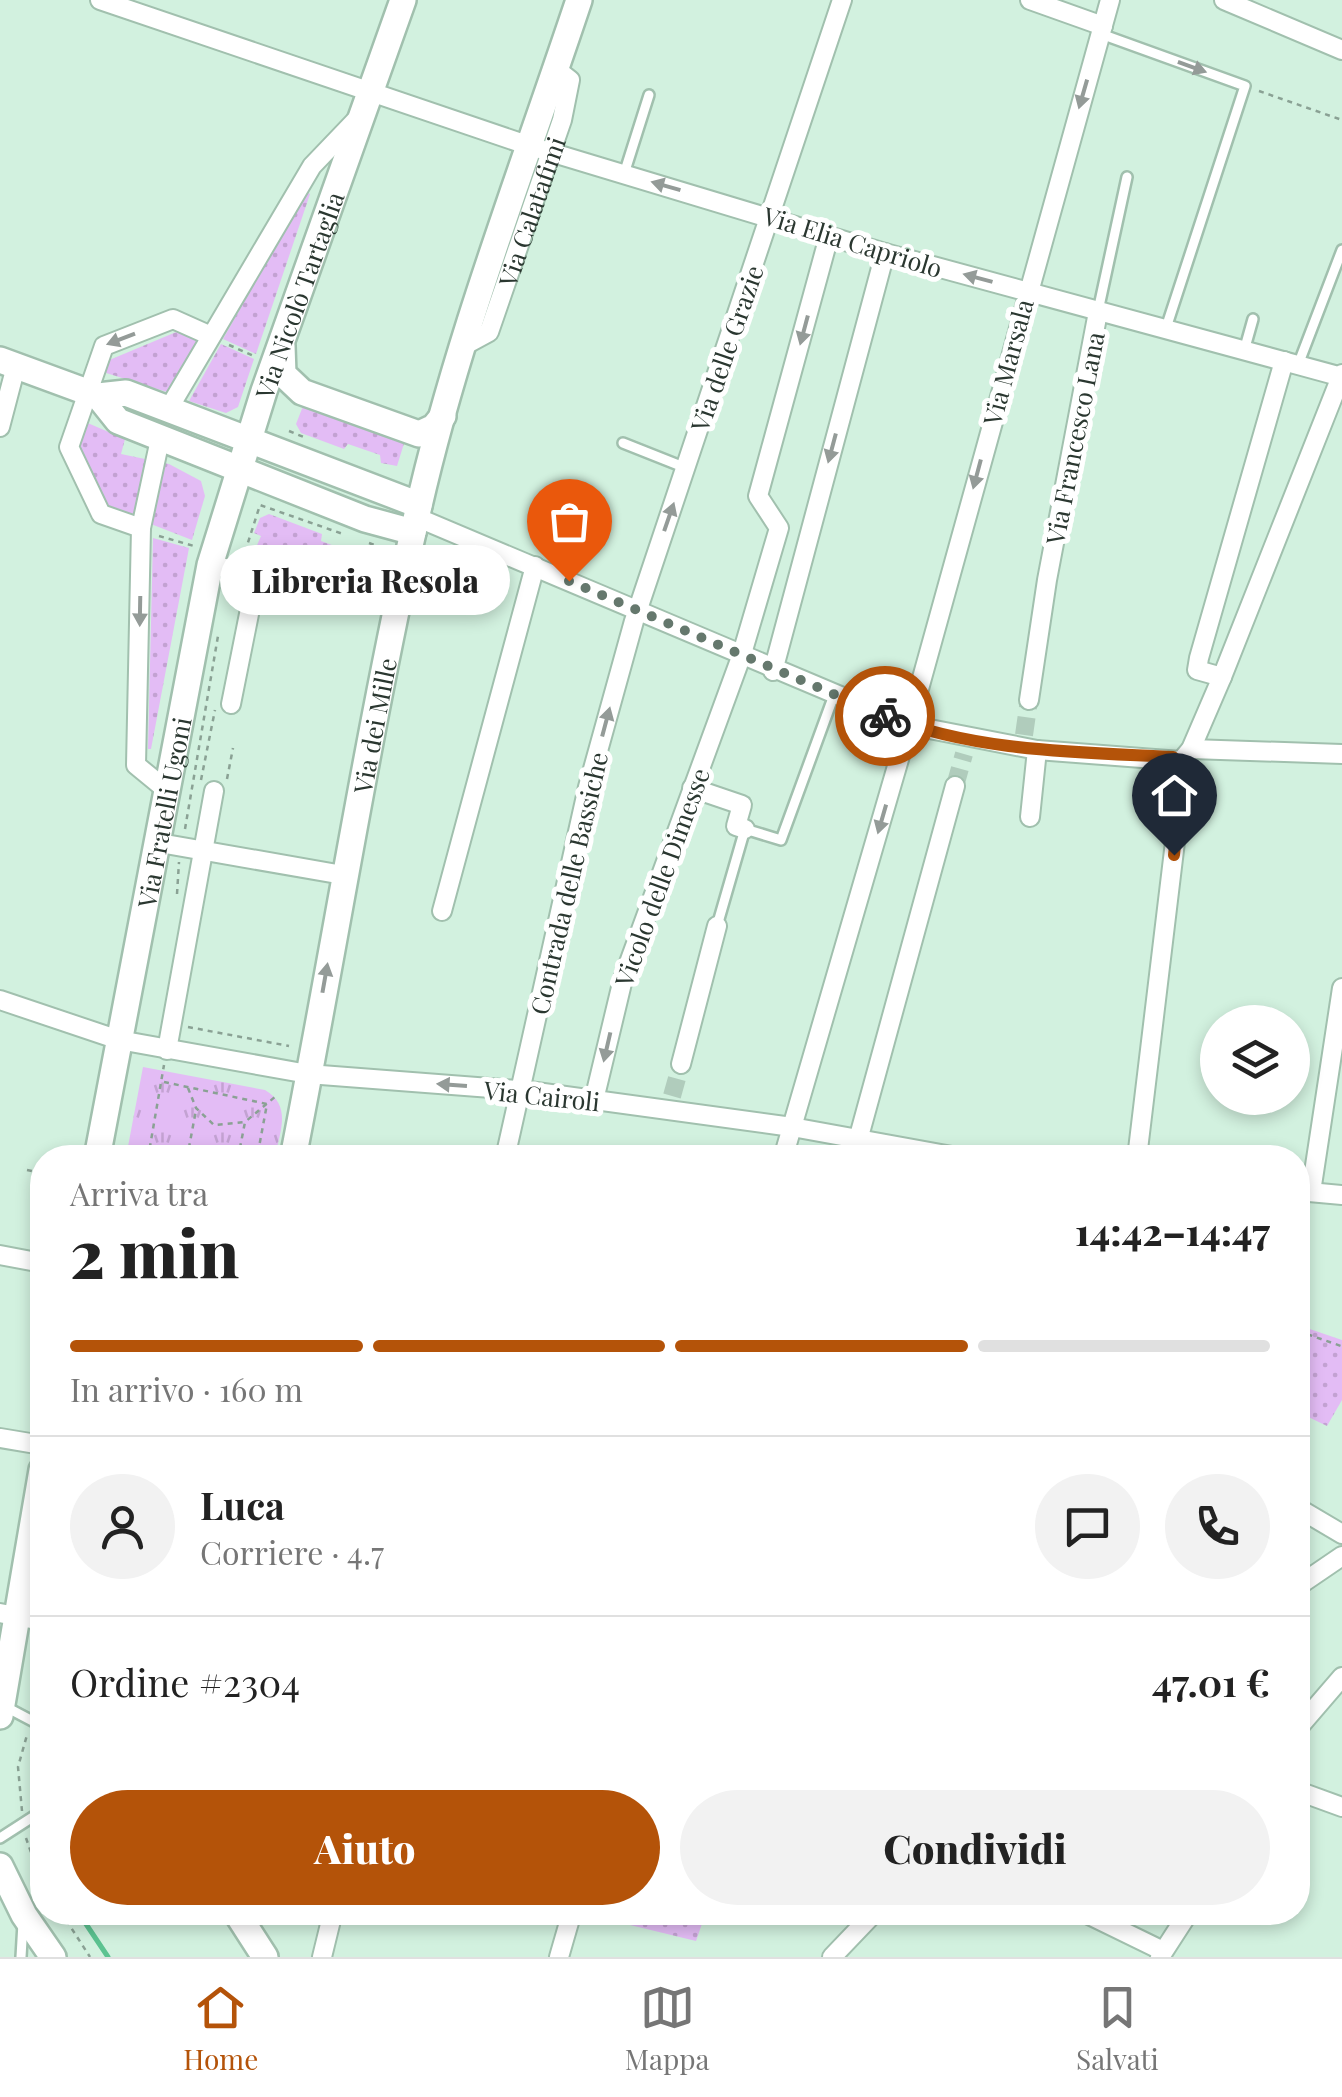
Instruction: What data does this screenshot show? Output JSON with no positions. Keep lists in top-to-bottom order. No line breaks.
{"streets":{"main road":["Via Calatafimi","Via Nicolò Tartaglia","Via dei Mille","Via Fratelli Ugoni"],"street":["Via Elia Capriolo","Via delle Grazie","Via Marsala","Via Francesco Lana","Vicolo delle Dimesse","Contrada delle Bassiche","Via Cairoli"]},"crossings":[["Via Calatafimi","Via Elia Capriolo"],["Via Calatafimi","Via dei Mille"],["Via Elia Capriolo","Via Nicolò Tartaglia"],["Via Elia Capriolo","Via delle Grazie"],["Via Elia Capriolo","Via Marsala"],["Via Elia Capriolo","Via Francesco Lana"],["Via Elia Capriolo","Vicolo delle Dimesse"],["Via Nicolò Tartaglia","Via Fratelli Ugoni"],["Via delle Grazie","Contrada delle Bassiche"],["Via Marsala","Via Cairoli"],["Via dei Mille","Via Cairoli"],["Via Fratelli Ugoni","Via Cairoli"],["Vicolo delle Dimesse","Via Cairoli"],["Contrada delle Bassiche","Via Cairoli"]],"places":["Libreria Resola"],"page":{"bubble":"Libreria Resola","heading":["2 min","Arriva tra","14:42–14:47"],"panel":["Luca","Corriere · 4.7","Ordine #2304","47.01 €"],"bar":"In arrivo · 160 m","buttons":["Aiuto","Condividi"],"tabs":["Home","Mappa","Salvati"]}}
